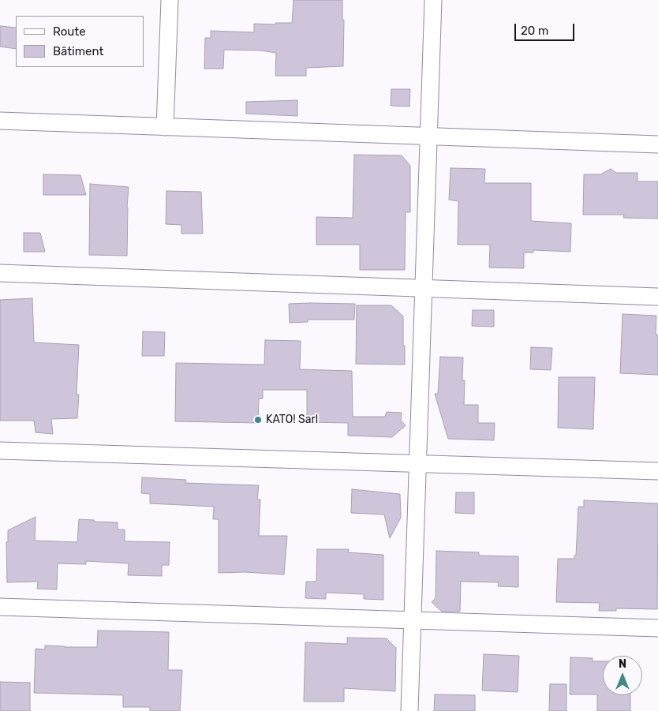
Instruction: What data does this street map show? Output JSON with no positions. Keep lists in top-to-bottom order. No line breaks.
{"places":["KATO! Sarl"],"legend":["Route","Bâtiment"],"scale_bar":"20 m","north":"top"}
